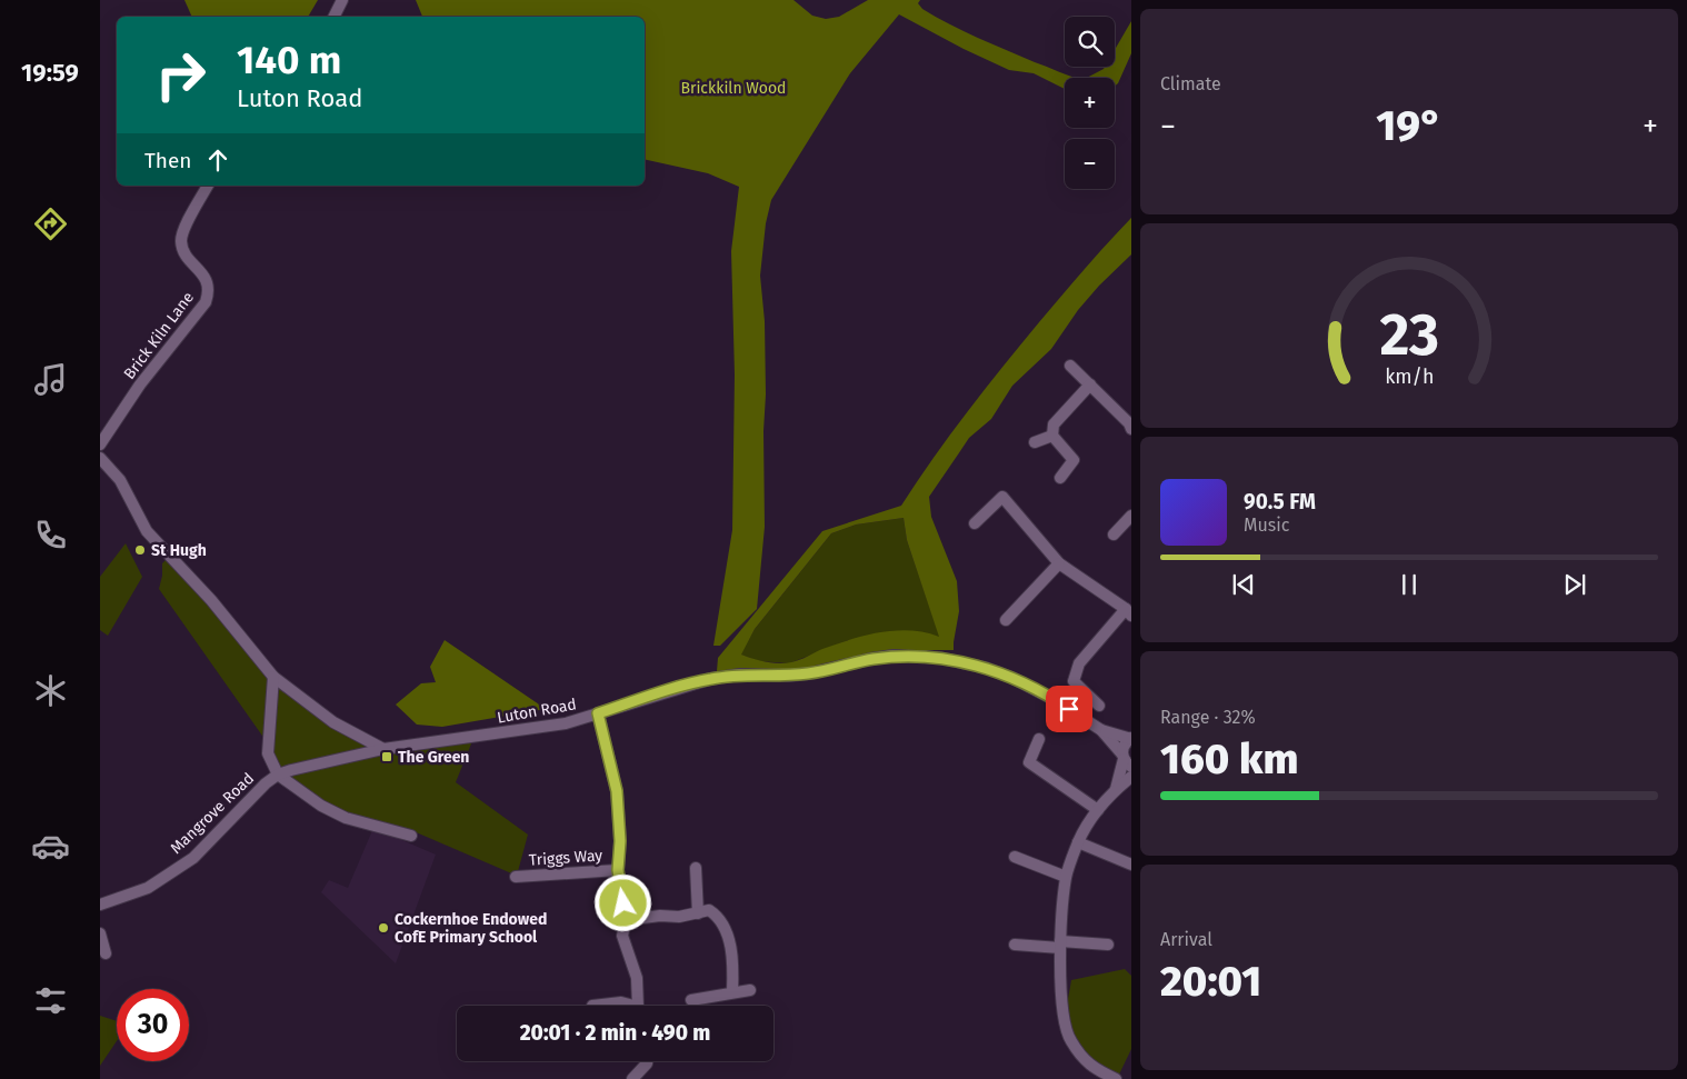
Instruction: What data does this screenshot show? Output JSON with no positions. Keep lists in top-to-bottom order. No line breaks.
{"streets":{"street":["Brick Kiln Lane","Luton Road","Mangrove Road","Triggs Way"]},"crossings":[["Luton Road","Mangrove Road"]],"parks":["Brickkiln Wood"],"places":{"other":["St Hugh","Cockernhoe Endowed CofE Primary School"],"transit":["The Green"]},"page":{"tabs":"19:59","tile":["Climate",["Range · 32%","160 km"],["Arrival","20:01"]],"map_buttons":["+","−"],"turn":["140 m","Luton Road"],"heat":["−","19°","+"],"then":"Then","song":["90.5 FM","Music"],"limit":"30","trip":"20:01 · 2 min · 490 m","gauge":["23","km/h"]}}
